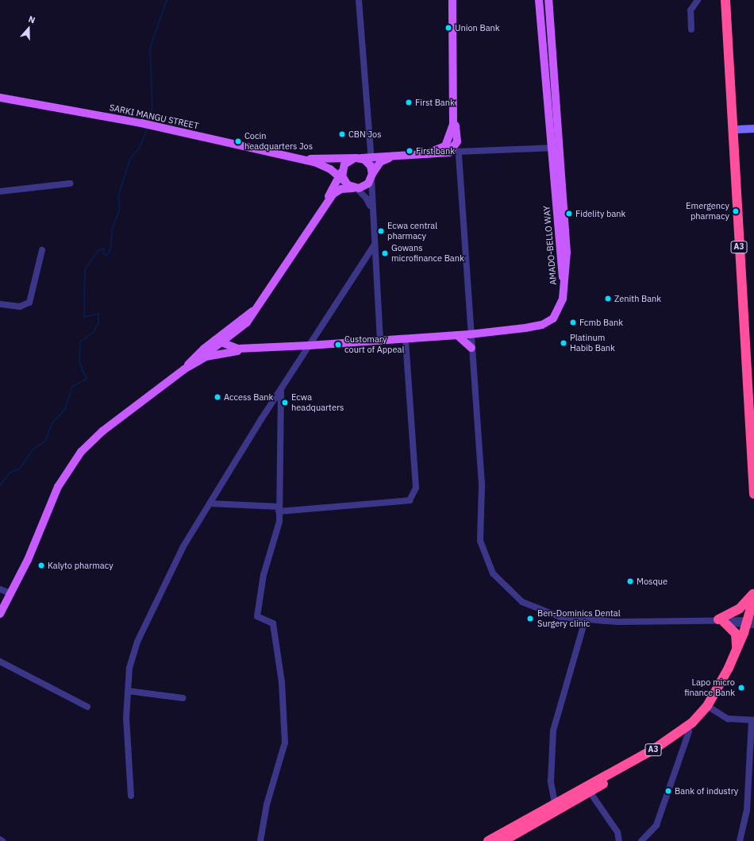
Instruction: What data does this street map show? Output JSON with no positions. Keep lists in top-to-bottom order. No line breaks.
{"streets":{"highway":["A3"],"main road":["SARKI MANGU STREET","AMADO-BELLO WAY"]},"places":["Union Bank","First Bank","CBN Jos","Cocin headquarters Jos","First bank","Emergency pharmacy","Fidelity bank","Ecwa central pharmacy","Gowans microfinance Bank","Zenith Bank","Fcmb Bank","Platinum Habib Bank","Customary court of Appeal","Access Bank","Ecwa headquarters","Kalyto pharmacy","Mosque","Ben-Dominics Dental Surgery clinic","Lapo micro finance Bank","Bank of industry"],"north":"top"}
